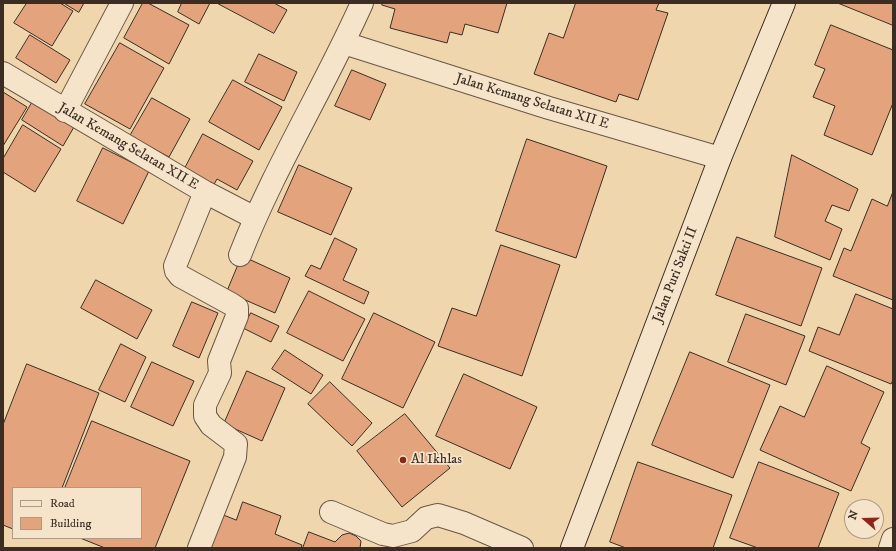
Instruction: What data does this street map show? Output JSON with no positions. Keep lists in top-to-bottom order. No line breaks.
{"streets":{"street":["Jalan Kemang Selatan XII E","Jalan Puri Sakti II"]},"crossings":[["Jalan Kemang Selatan XII E","Jalan Puri Sakti II"]],"places":["Al Ikhlas"],"legend":["Road","Building"],"north":"left"}
